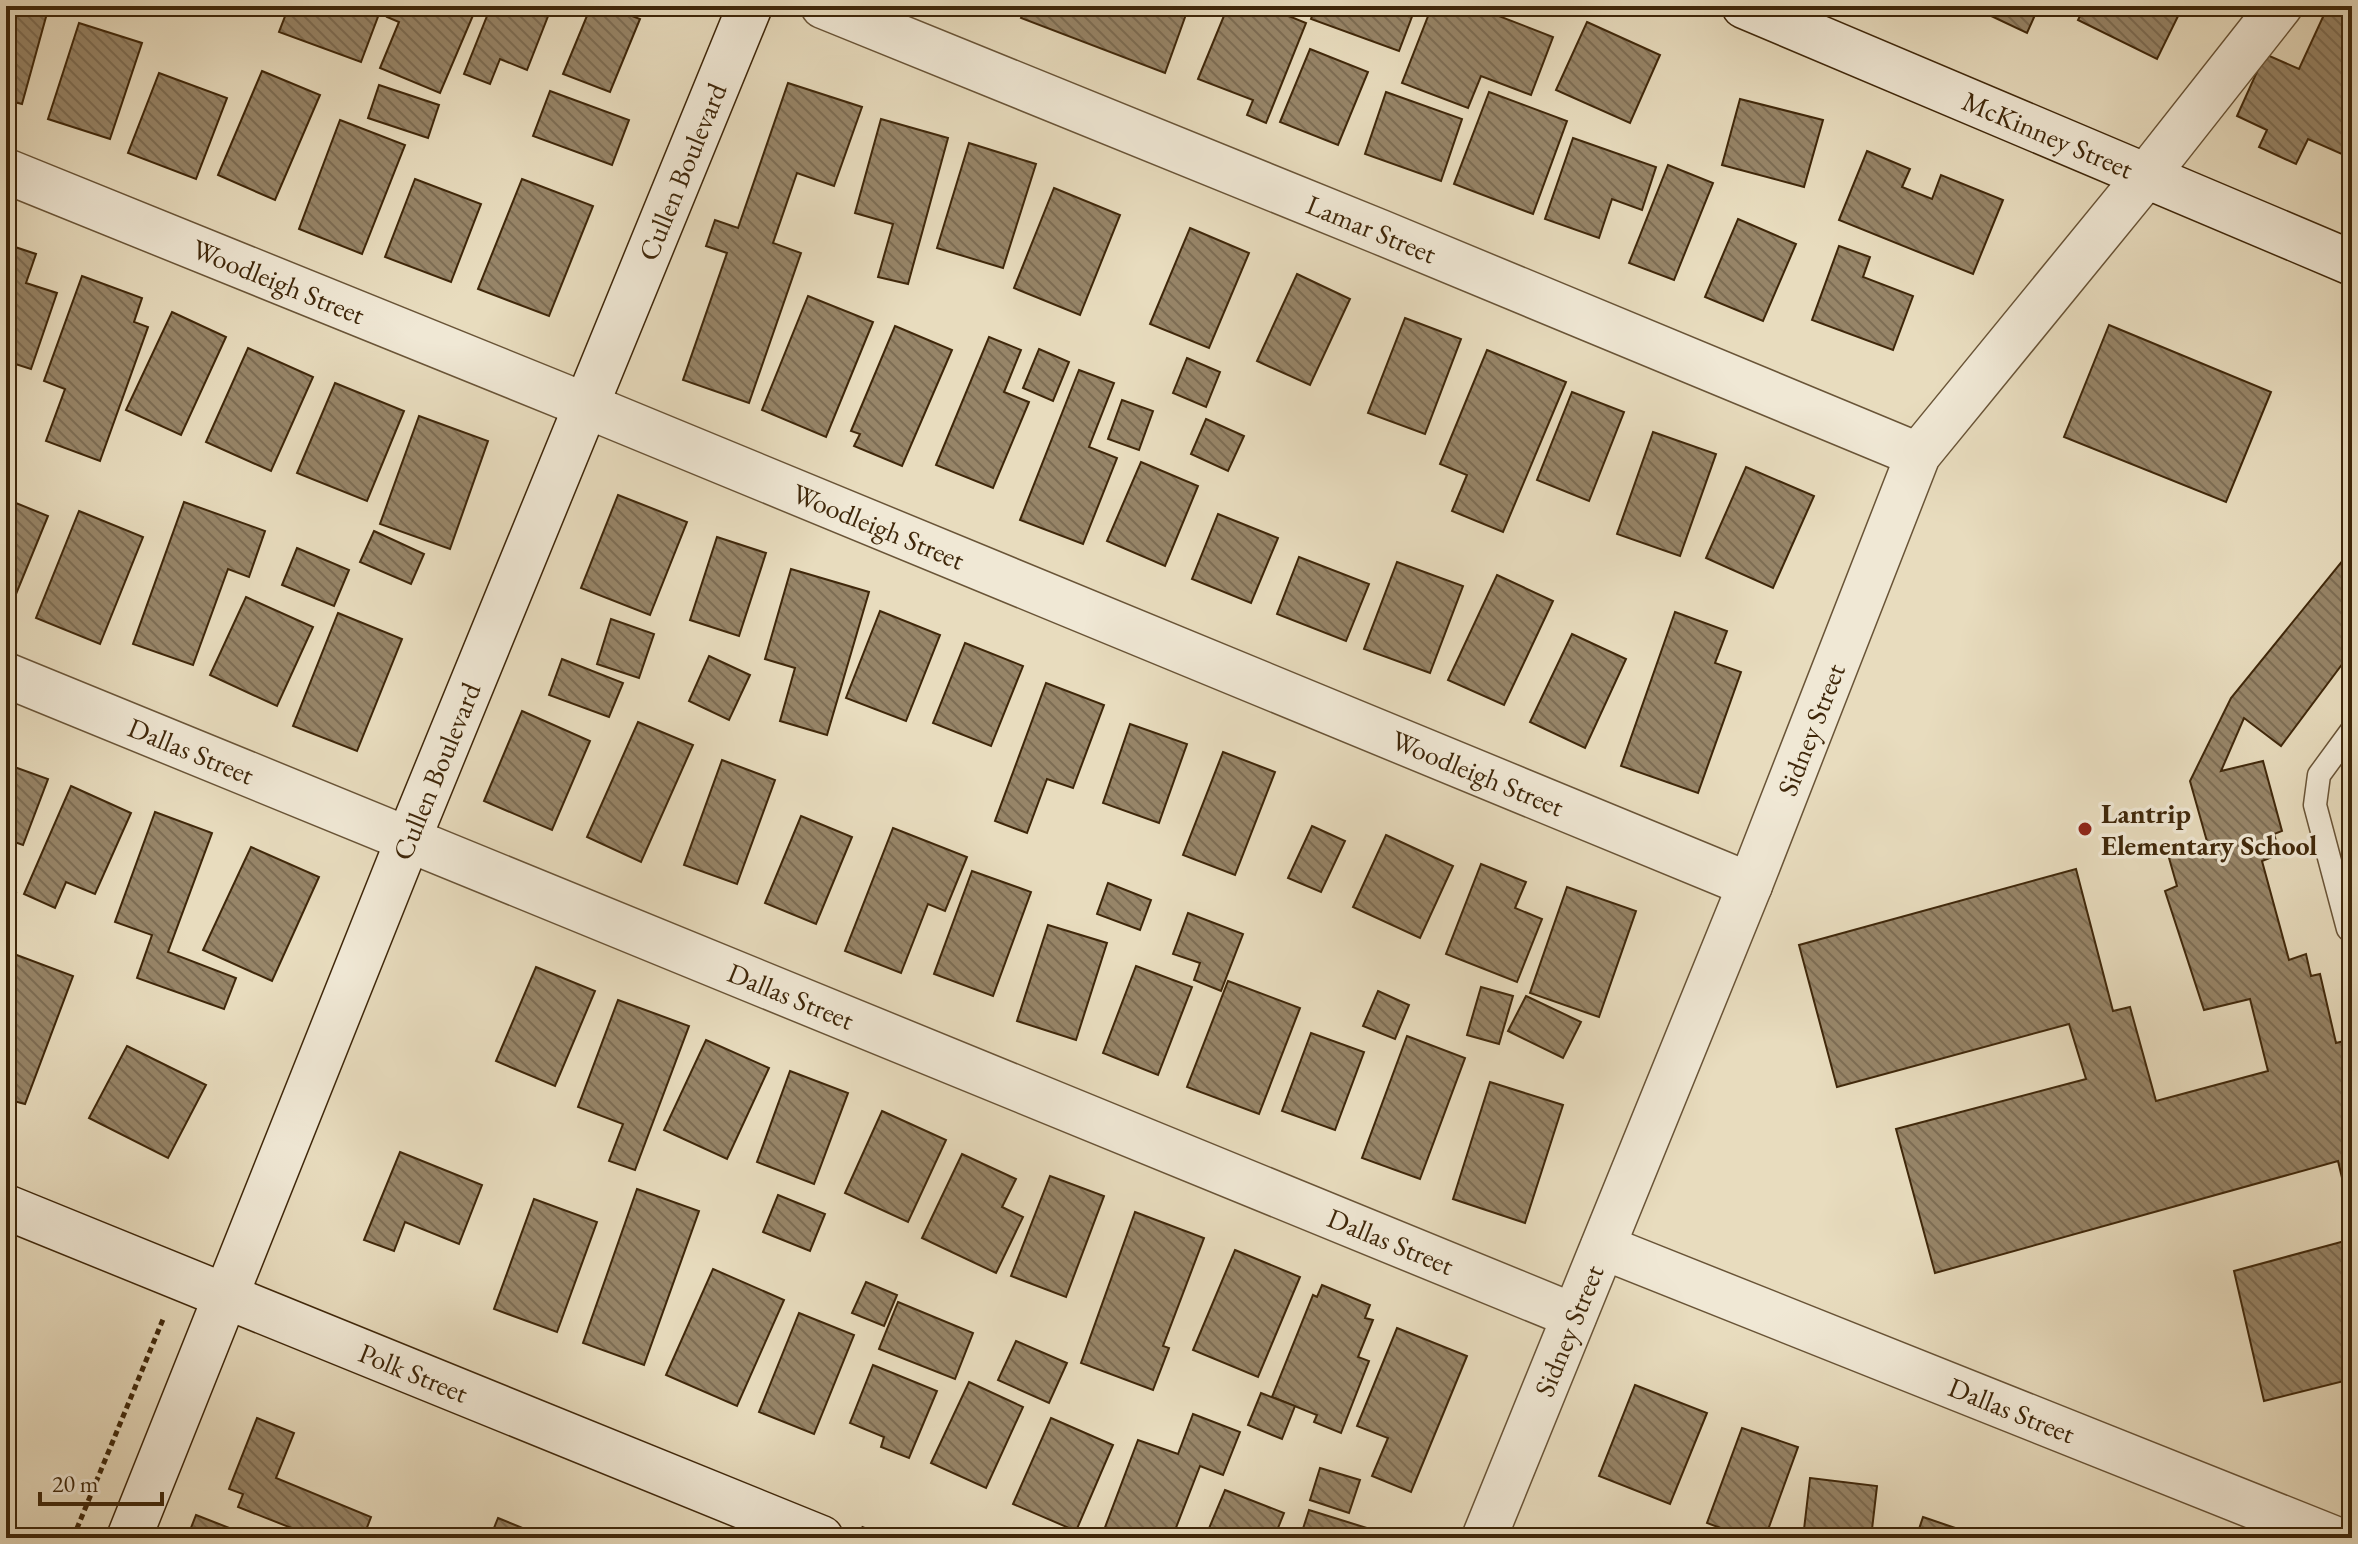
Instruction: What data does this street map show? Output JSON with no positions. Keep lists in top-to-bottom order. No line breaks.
{"streets":{"street":["McKinney Street","Cullen Boulevard","Lamar Street","Woodleigh Street","Sidney Street","Dallas Street","Polk Street"]},"crossings":[["McKinney Street","Sidney Street"],["Cullen Boulevard","Woodleigh Street"],["Cullen Boulevard","Dallas Street"],["Cullen Boulevard","Polk Street"],["Lamar Street","Sidney Street"],["Woodleigh Street","Sidney Street"],["Sidney Street","Dallas Street"]],"places":["Lantrip Elementary School"],"scale_bar":"20 m"}
